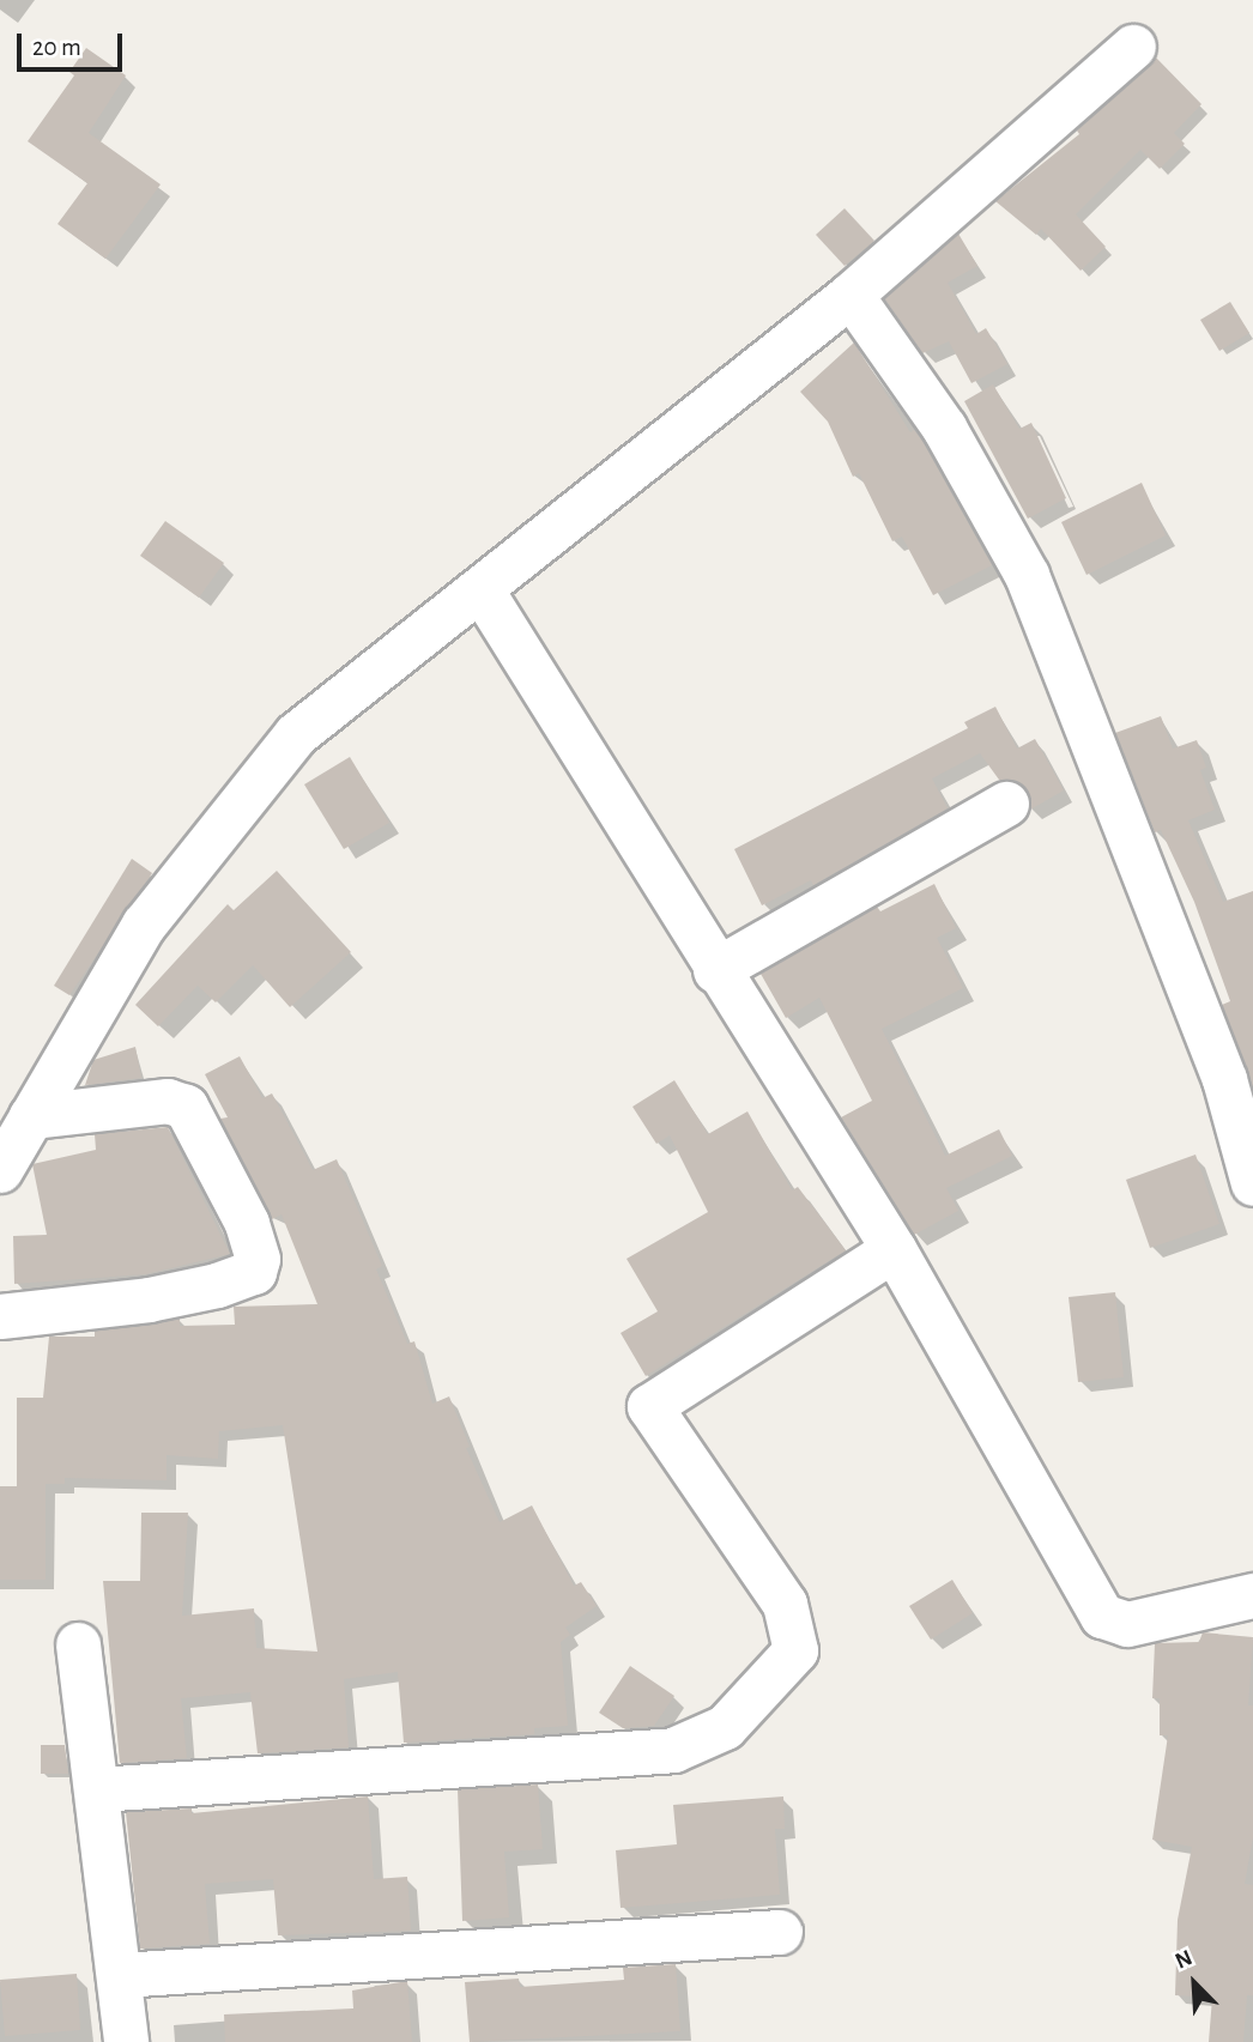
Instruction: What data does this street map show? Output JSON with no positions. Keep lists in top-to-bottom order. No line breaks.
{"scale_bar":"20 m","north":"top left"}
